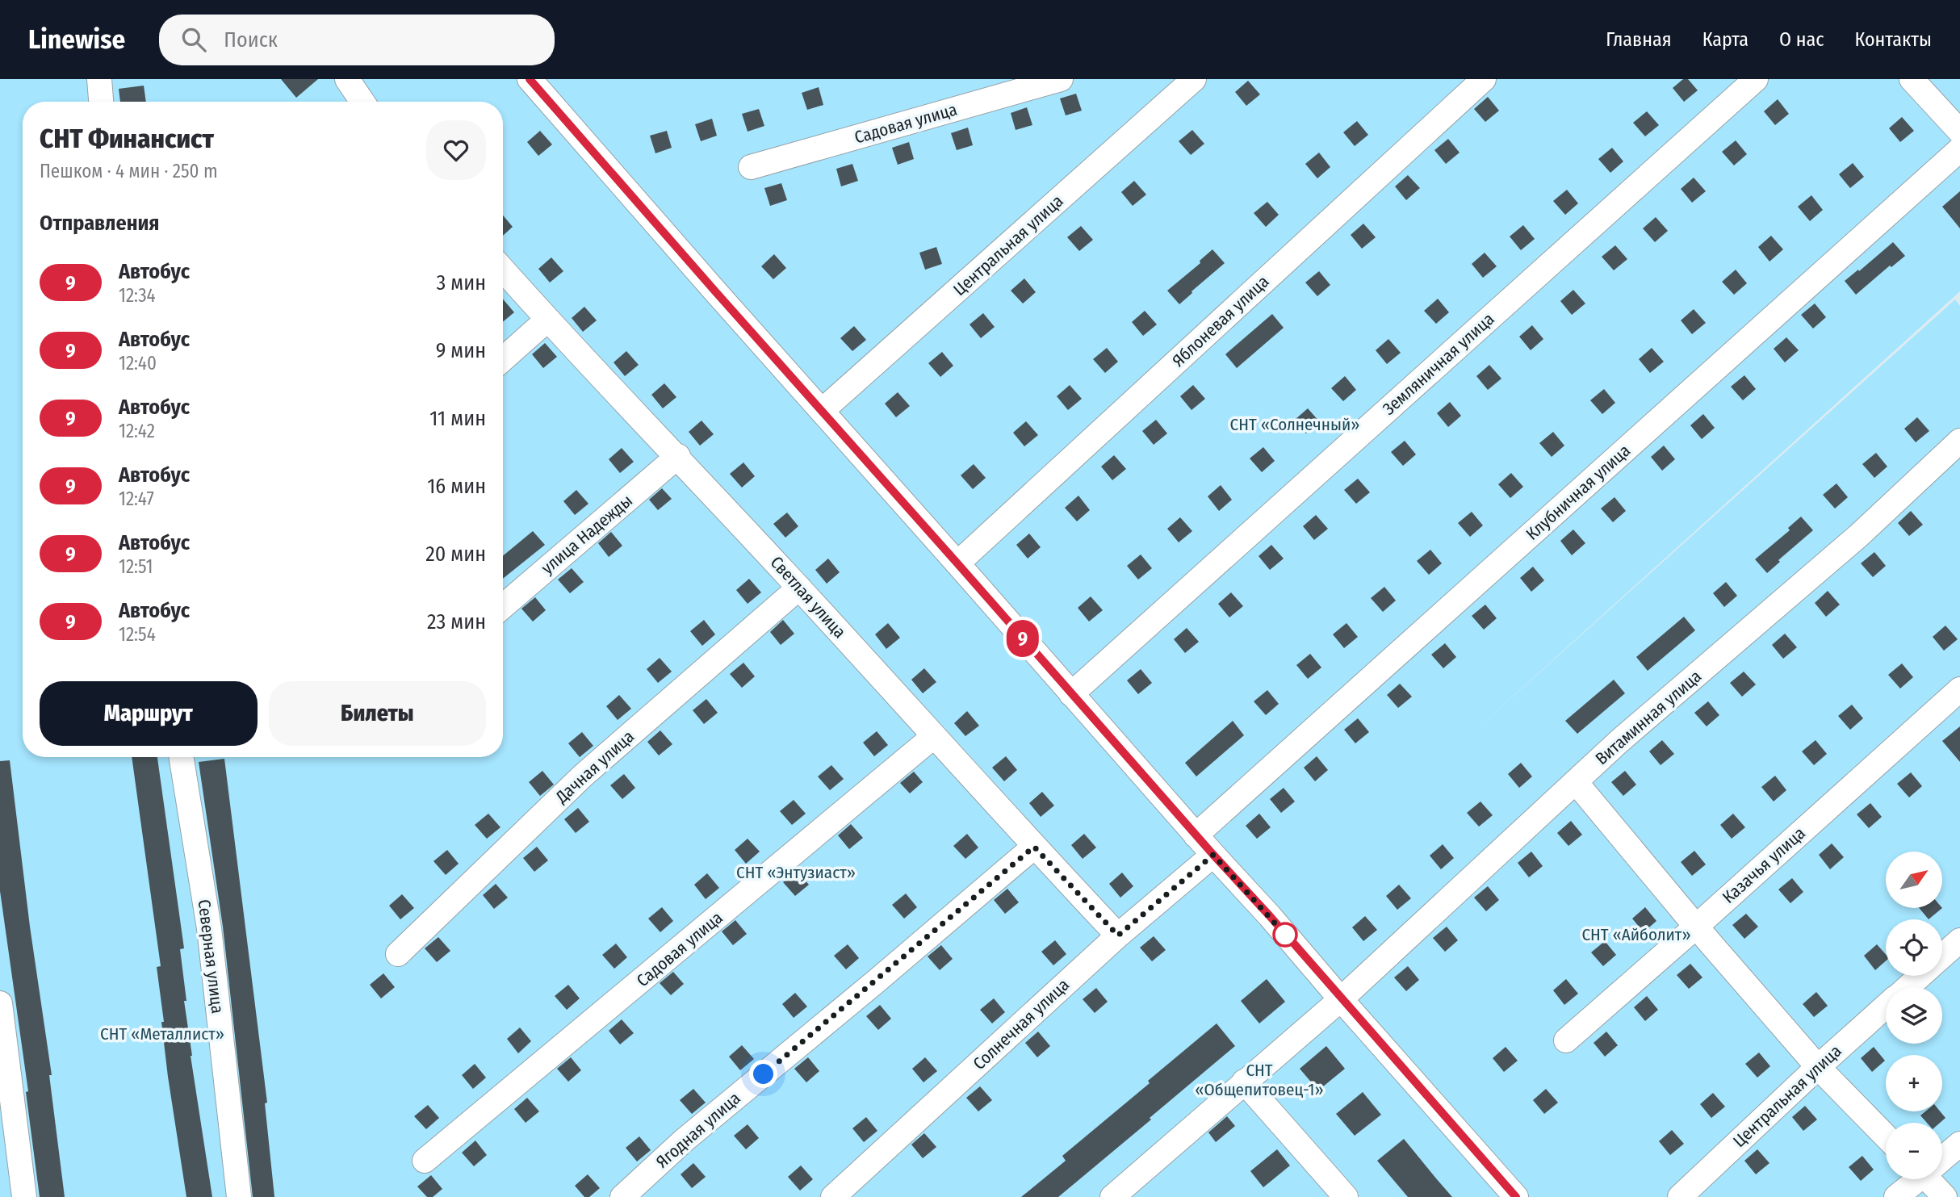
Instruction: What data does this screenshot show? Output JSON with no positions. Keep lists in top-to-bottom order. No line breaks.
{"streets":{"street":["Садовая улица","Центральная улица","Яблоневая улица","Земляничная улица","Клубничная улица","улица Надежды","Светлая улица","Витаминная улица","Дачная улица","Казачья улица","Северная улица","Солнечная улица","Ягодная улица"]},"crossings":[["Садовая улица","Светлая улица"],["улица Надежды","Светлая улица"],["Светлая улица","Дачная улица"],["Светлая улица","Солнечная улица"],["Светлая улица","Ягодная улица"]],"parks":["СНТ «Солнечный»","СНТ «Энтузиаст»","СНТ «Айболит»","СНТ «Металлист»","СНТ «Общепитовец-1»"],"lines":["bus line 9"],"north":"top right","page":{"header":"Linewise","search":"Поиск","nav":["Главная","Карта","О нас","Контакты"],"on_map":"9","heading":[["СНТ Финансист","Пешком · 4 мин · 250 m"],"Отправления"],"list":[{"mark":"9","name":"Автобус","note":"12:34","value":"3 мин"},{"mark":"9","name":"Автобус","note":"12:40","value":"9 мин"},{"mark":"9","name":"Автобус","note":"12:42","value":"11 мин"},{"mark":"9","name":"Автобус","note":"12:47","value":"16 мин"},{"mark":"9","name":"Автобус","note":"12:51","value":"20 мин"},{"mark":"9","name":"Автобус","note":"12:54","value":"23 мин"}],"buttons":["Маршрут","Билеты"],"map_buttons":["+","−"]}}
